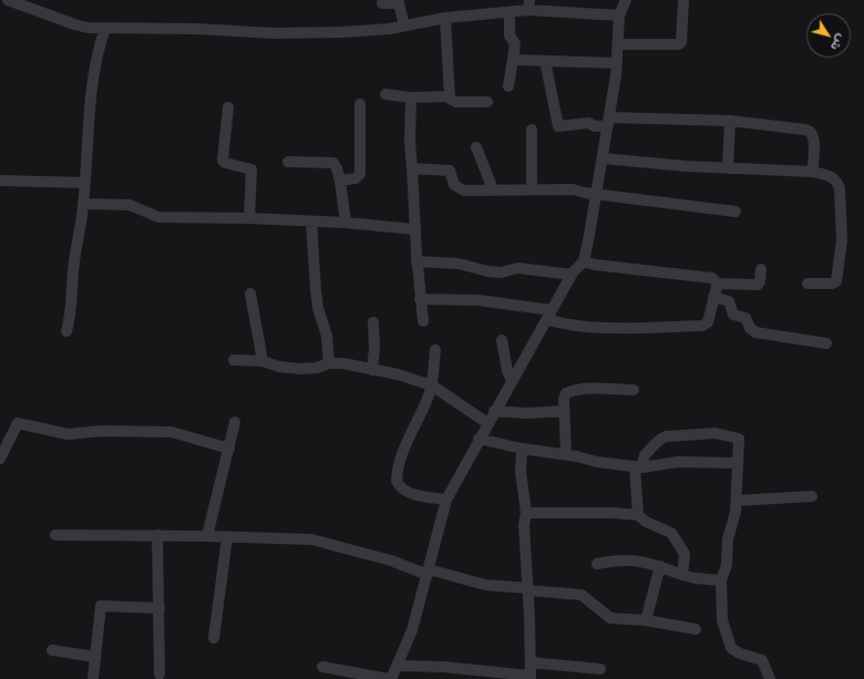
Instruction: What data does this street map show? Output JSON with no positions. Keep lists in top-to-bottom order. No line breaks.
{"north":"bottom right"}
